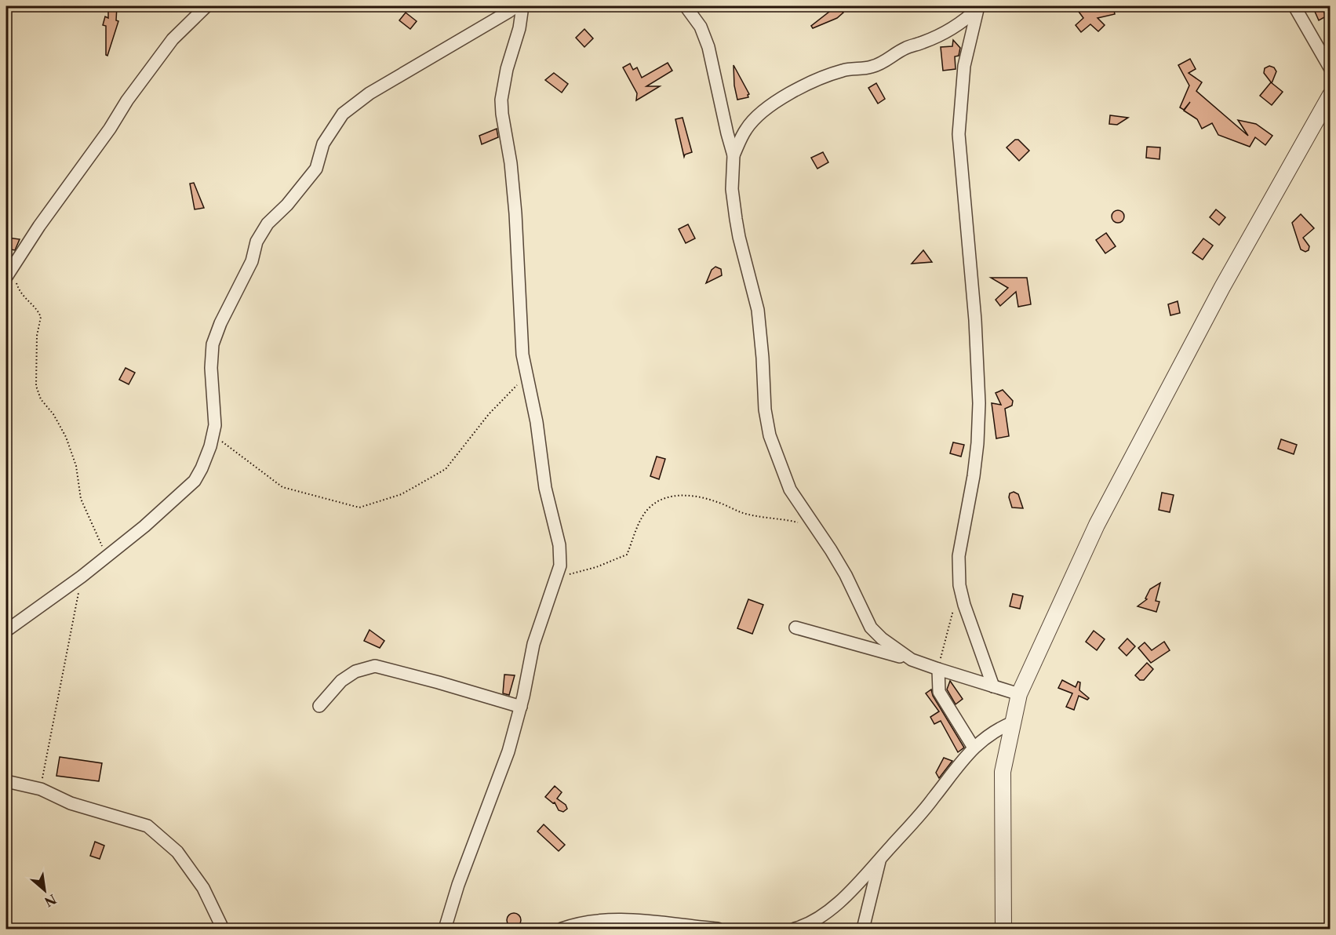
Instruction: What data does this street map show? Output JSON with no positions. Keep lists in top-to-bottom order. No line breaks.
{"north":"bottom right"}
